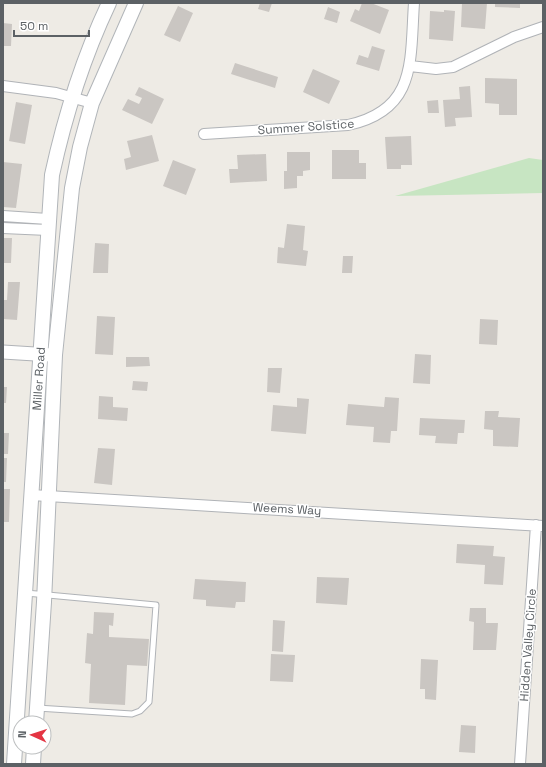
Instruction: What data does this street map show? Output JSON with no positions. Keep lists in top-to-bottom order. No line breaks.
{"streets":{"main road":["Miller Road"],"street":["Summer Solstice","Weems Way","Hidden Valley Circle"]},"crossings":[["Miller Road","Weems Way"],["Weems Way","Hidden Valley Circle"]],"scale_bar":"50 m","north":"left"}
